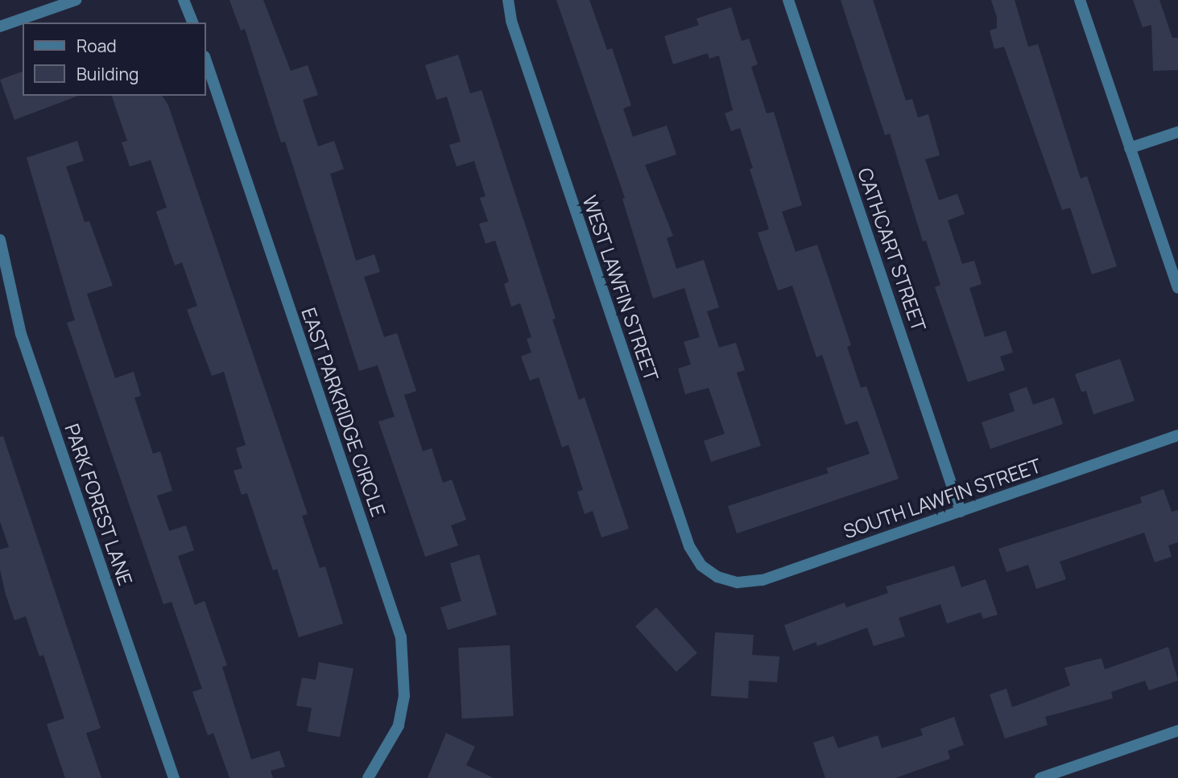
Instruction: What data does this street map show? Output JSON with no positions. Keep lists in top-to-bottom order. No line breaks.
{"streets":{"street":["CATHCART STREET","WEST LAWFIN STREET","EAST PARKRIDGE CIRCLE","SOUTH LAWFIN STREET","PARK FOREST LANE"]},"crossings":[["CATHCART STREET","SOUTH LAWFIN STREET"],["WEST LAWFIN STREET","SOUTH LAWFIN STREET"]],"legend":["Road","Building"]}
